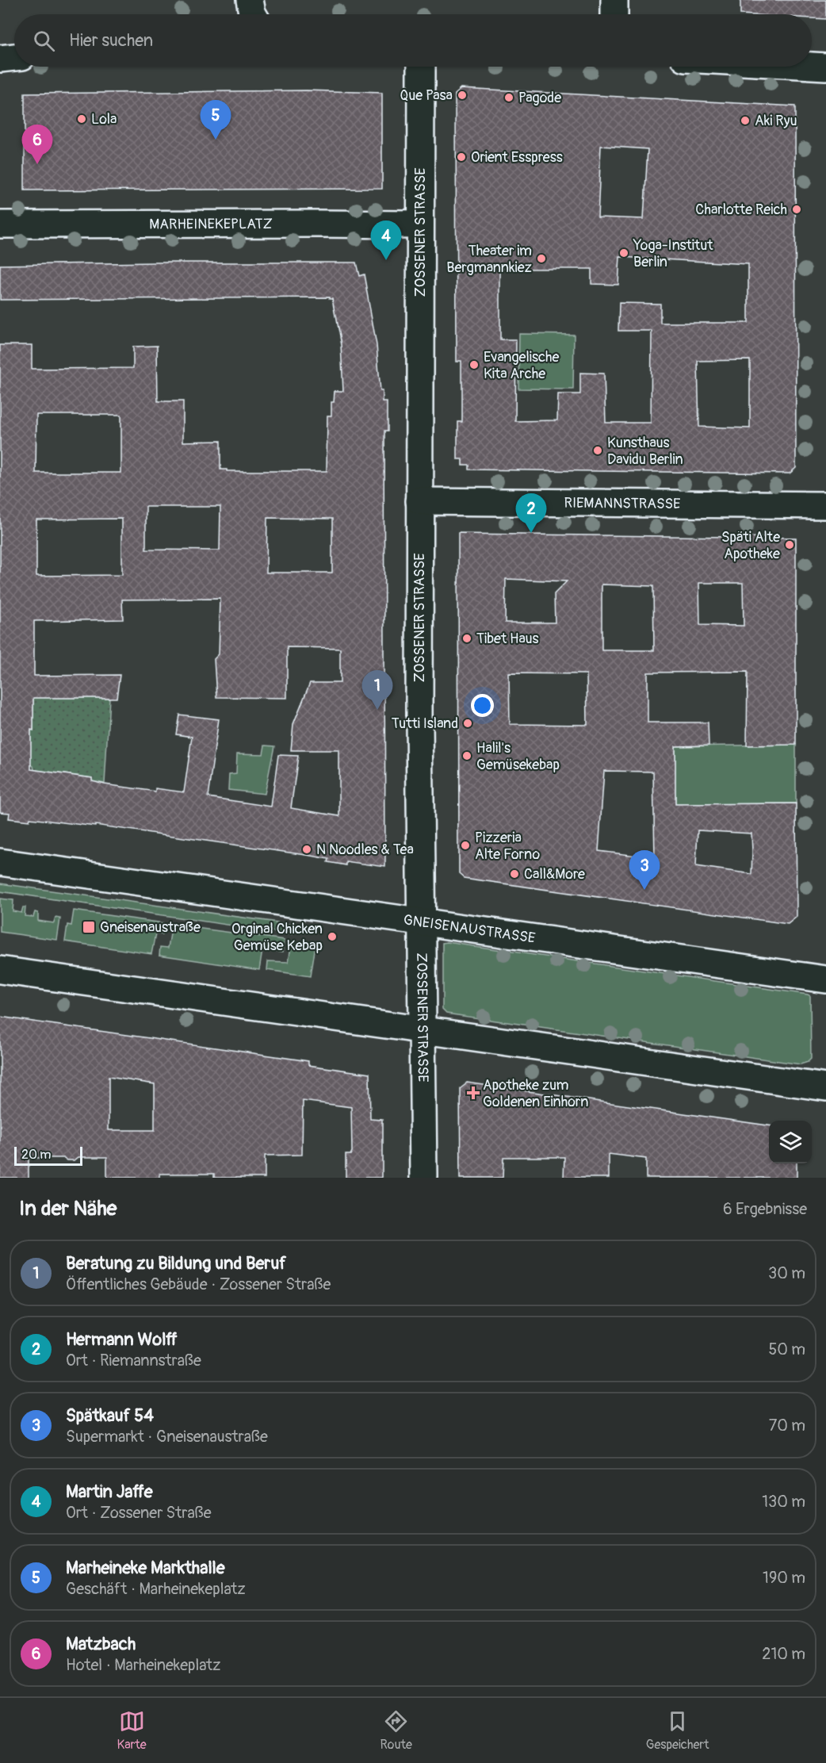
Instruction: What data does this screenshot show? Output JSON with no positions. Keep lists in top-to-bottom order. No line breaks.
{"streets":{"street":["MARHEINEKEPLATZ","ZOSSENER STRASSE","RIEMANNSTRASSE","GNEISENAUSTRASSE"]},"crossings":[["MARHEINEKEPLATZ","ZOSSENER STRASSE"],["ZOSSENER STRASSE","RIEMANNSTRASSE"],["ZOSSENER STRASSE","GNEISENAUSTRASSE"]],"places":{"other":["Que Pasa","Pagode","Lola","Aki Ryu","Orient Esspress","Charlotte Reich","Yoga-Institut Berlin","Theater im Bergmannkiez","Evangelische Kita Arche","Kunsthaus Davidu Berlin","Späti Alte Apotheke","Tibet Haus","Tutti Island","Halil's Gemüsekebap","Pizzeria Alte Forno","N Noodles & Tea","Call&More","Orginal Chicken Gemüse Kebap"],"transit":["Gneisenaustraße"],"health":["Apotheke zum Goldenen Einhorn"]},"scale_bar":"20 m","page":{"search":"Hier suchen","pins":["5","6","4","2","1","3"],"scale":"20 m","heading":["In der Nähe","6 Ergebnisse"],"list":[{"mark":"1","name":"Beratung zu Bildung und Beruf","note":"Öffentliches Gebäude · Zossener Straße","value":"30 m"},{"mark":"2","name":"Hermann Wolff","note":"Ort · Riemannstraße","value":"50 m"},{"mark":"3","name":"Spätkauf 54","note":"Supermarkt · Gneisenaustraße","value":"70 m"},{"mark":"4","name":"Martin Jaffe","note":"Ort · Zossener Straße","value":"130 m"},{"mark":"5","name":"Marheineke Markthalle","note":"Geschäft · Marheinekeplatz","value":"190 m"},{"mark":"6","name":"Matzbach","note":"Hotel · Marheinekeplatz","value":"210 m"}],"nav":["Karte","Route","Gespeichert"]}}
